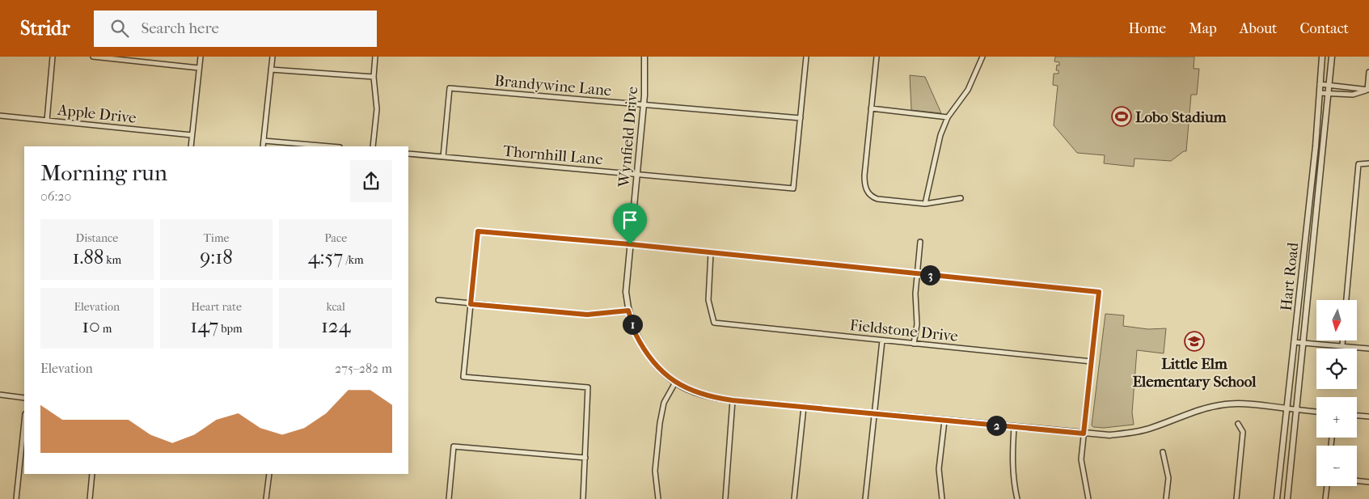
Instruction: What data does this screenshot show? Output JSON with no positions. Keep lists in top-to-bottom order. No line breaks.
{"streets":{"street":["Brandywine Lane","Apple Drive","Wynfield Drive","Thornhill Lane","Hart Road","Fieldstone Drive"]},"crossings":[["Brandywine Lane","Wynfield Drive"],["Brandywine Lane","Thornhill Lane"],["Wynfield Drive","Thornhill Lane"],["Wynfield Drive","Hart Road"]],"places":{"sports":["Lobo Stadium"],"school or university":["Little Elm Elementary School"]},"north":"bottom","page":{"header":"Stridr","search":"Search here","nav":["Home","Map","About","Contact"],"heading":["Morning run","06:20"],"stats":[["Distance","1.88 km"],["Time","9:18"],["Pace","4:57 /km"],["Elevation","10 m"],["Heart rate","147 bpm"],["kcal","124"]],"pins":["3","1","2"],"map_buttons":["+","−"],"chart":["Elevation","275–282 m"]}}
